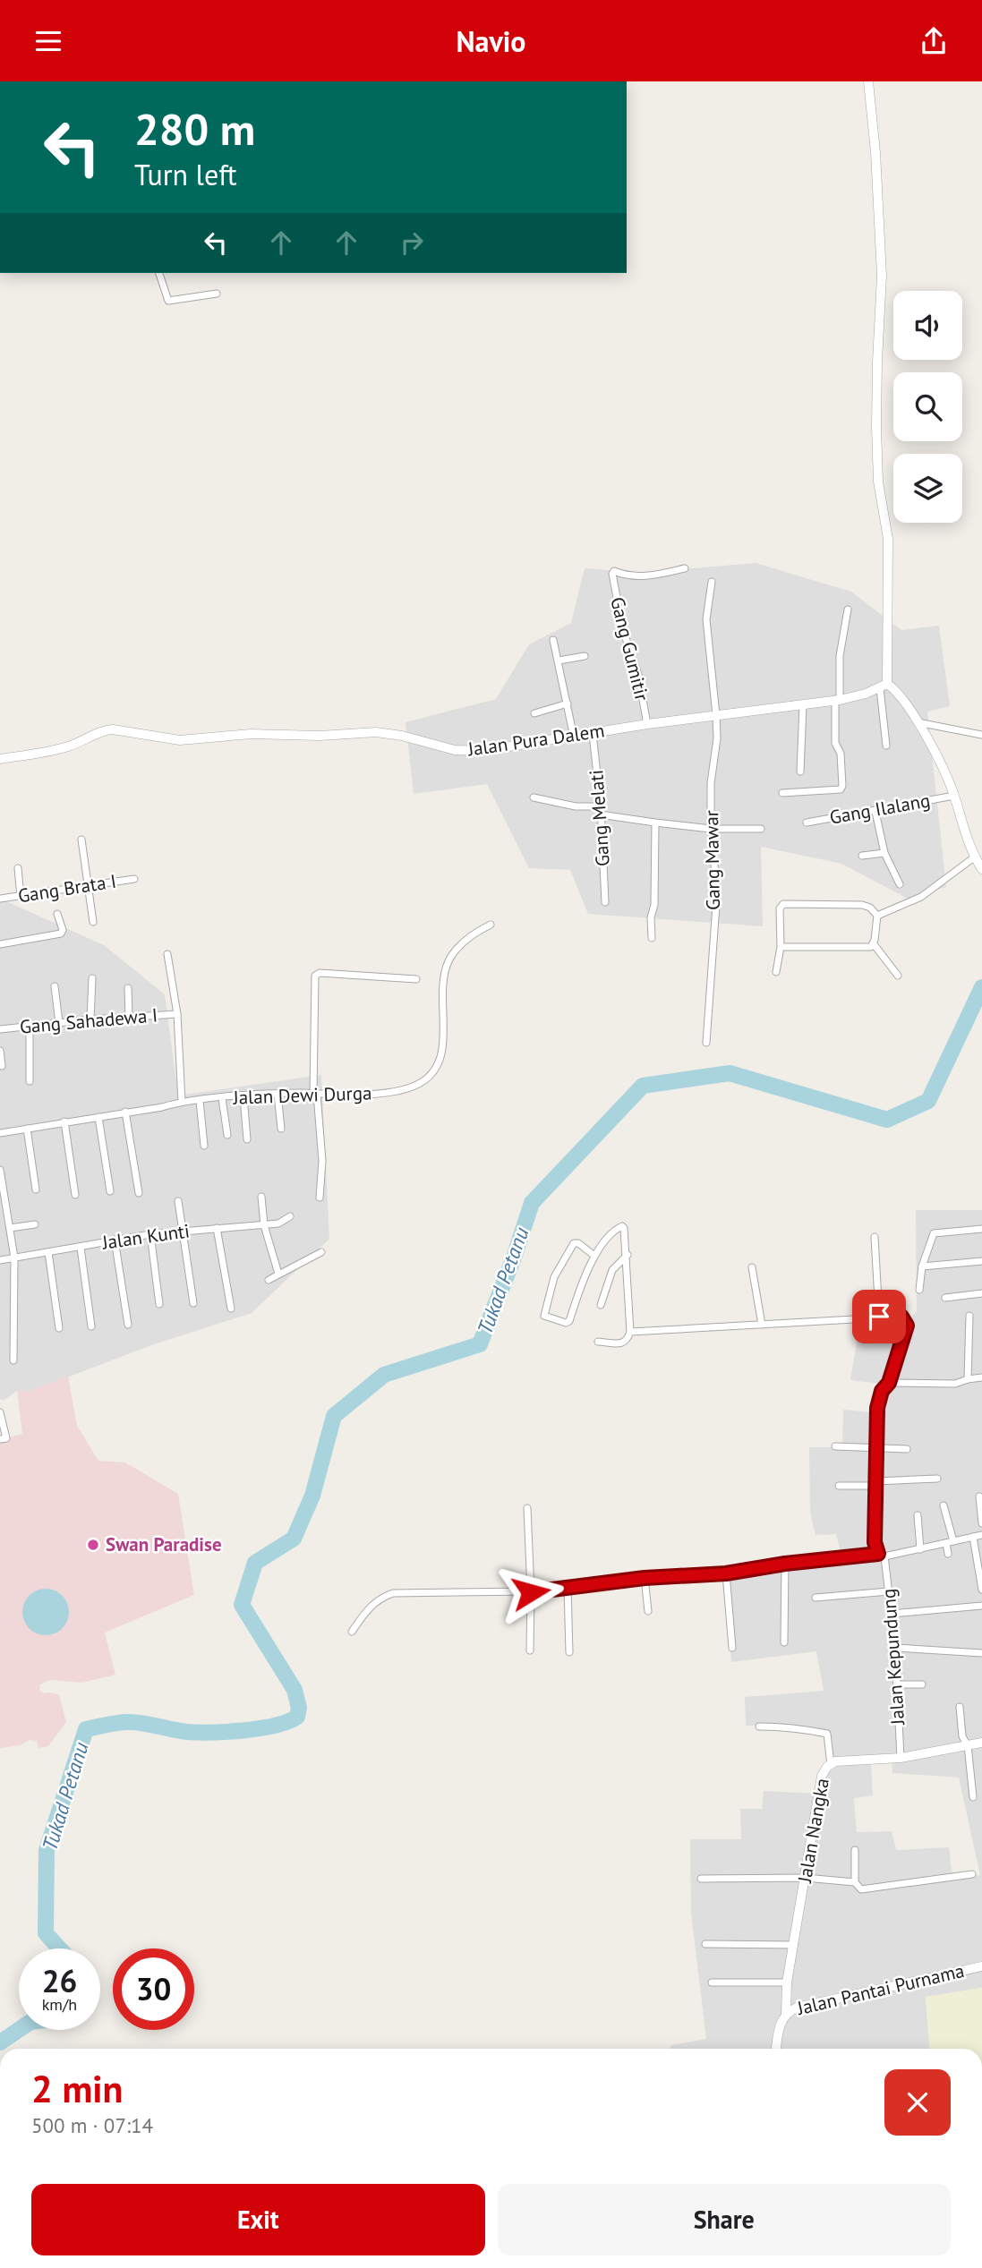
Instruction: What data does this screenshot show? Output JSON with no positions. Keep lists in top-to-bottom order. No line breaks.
{"streets":{"street":["Gang Gumitir","Jalan Pura Dalem","Gang Ilalang","Gang Melati","Gang Mawar","Gang Brata I","Gang Sahadewa I","Jalan Dewi Durga","Jalan Kunti","Jalan Kepundung","Jalan Nangka","Jalan Pantai Purnama"]},"crossings":[["Gang Gumitir","Jalan Pura Dalem"],["Jalan Pura Dalem","Gang Melati"],["Jalan Pura Dalem","Gang Mawar"],["Jalan Kepundung","Jalan Nangka"],["Jalan Nangka","Jalan Pantai Purnama"]],"water":["Tukad Petanu"],"places":["Swan Paradise"],"page":{"header":"Navio","turn":["280 m","Turn left"],"speed":"26 km/h","limit":"30","heading":["2 min","500 m · 07:14"],"buttons":["Exit","Share"]}}
